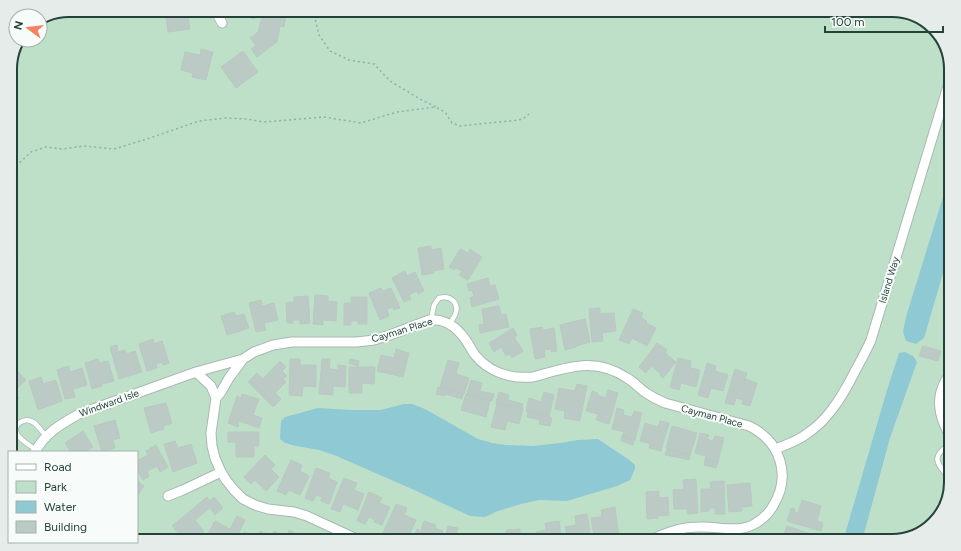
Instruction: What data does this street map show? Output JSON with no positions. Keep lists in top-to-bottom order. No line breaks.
{"streets":{"street":["Island Way","Cayman Place","Windward Isle"]},"crossings":[["Island Way","Cayman Place"],["Cayman Place","Windward Isle"]],"legend":["Road","Park","Water","Building"],"scale_bar":"100 m","north":"left"}
